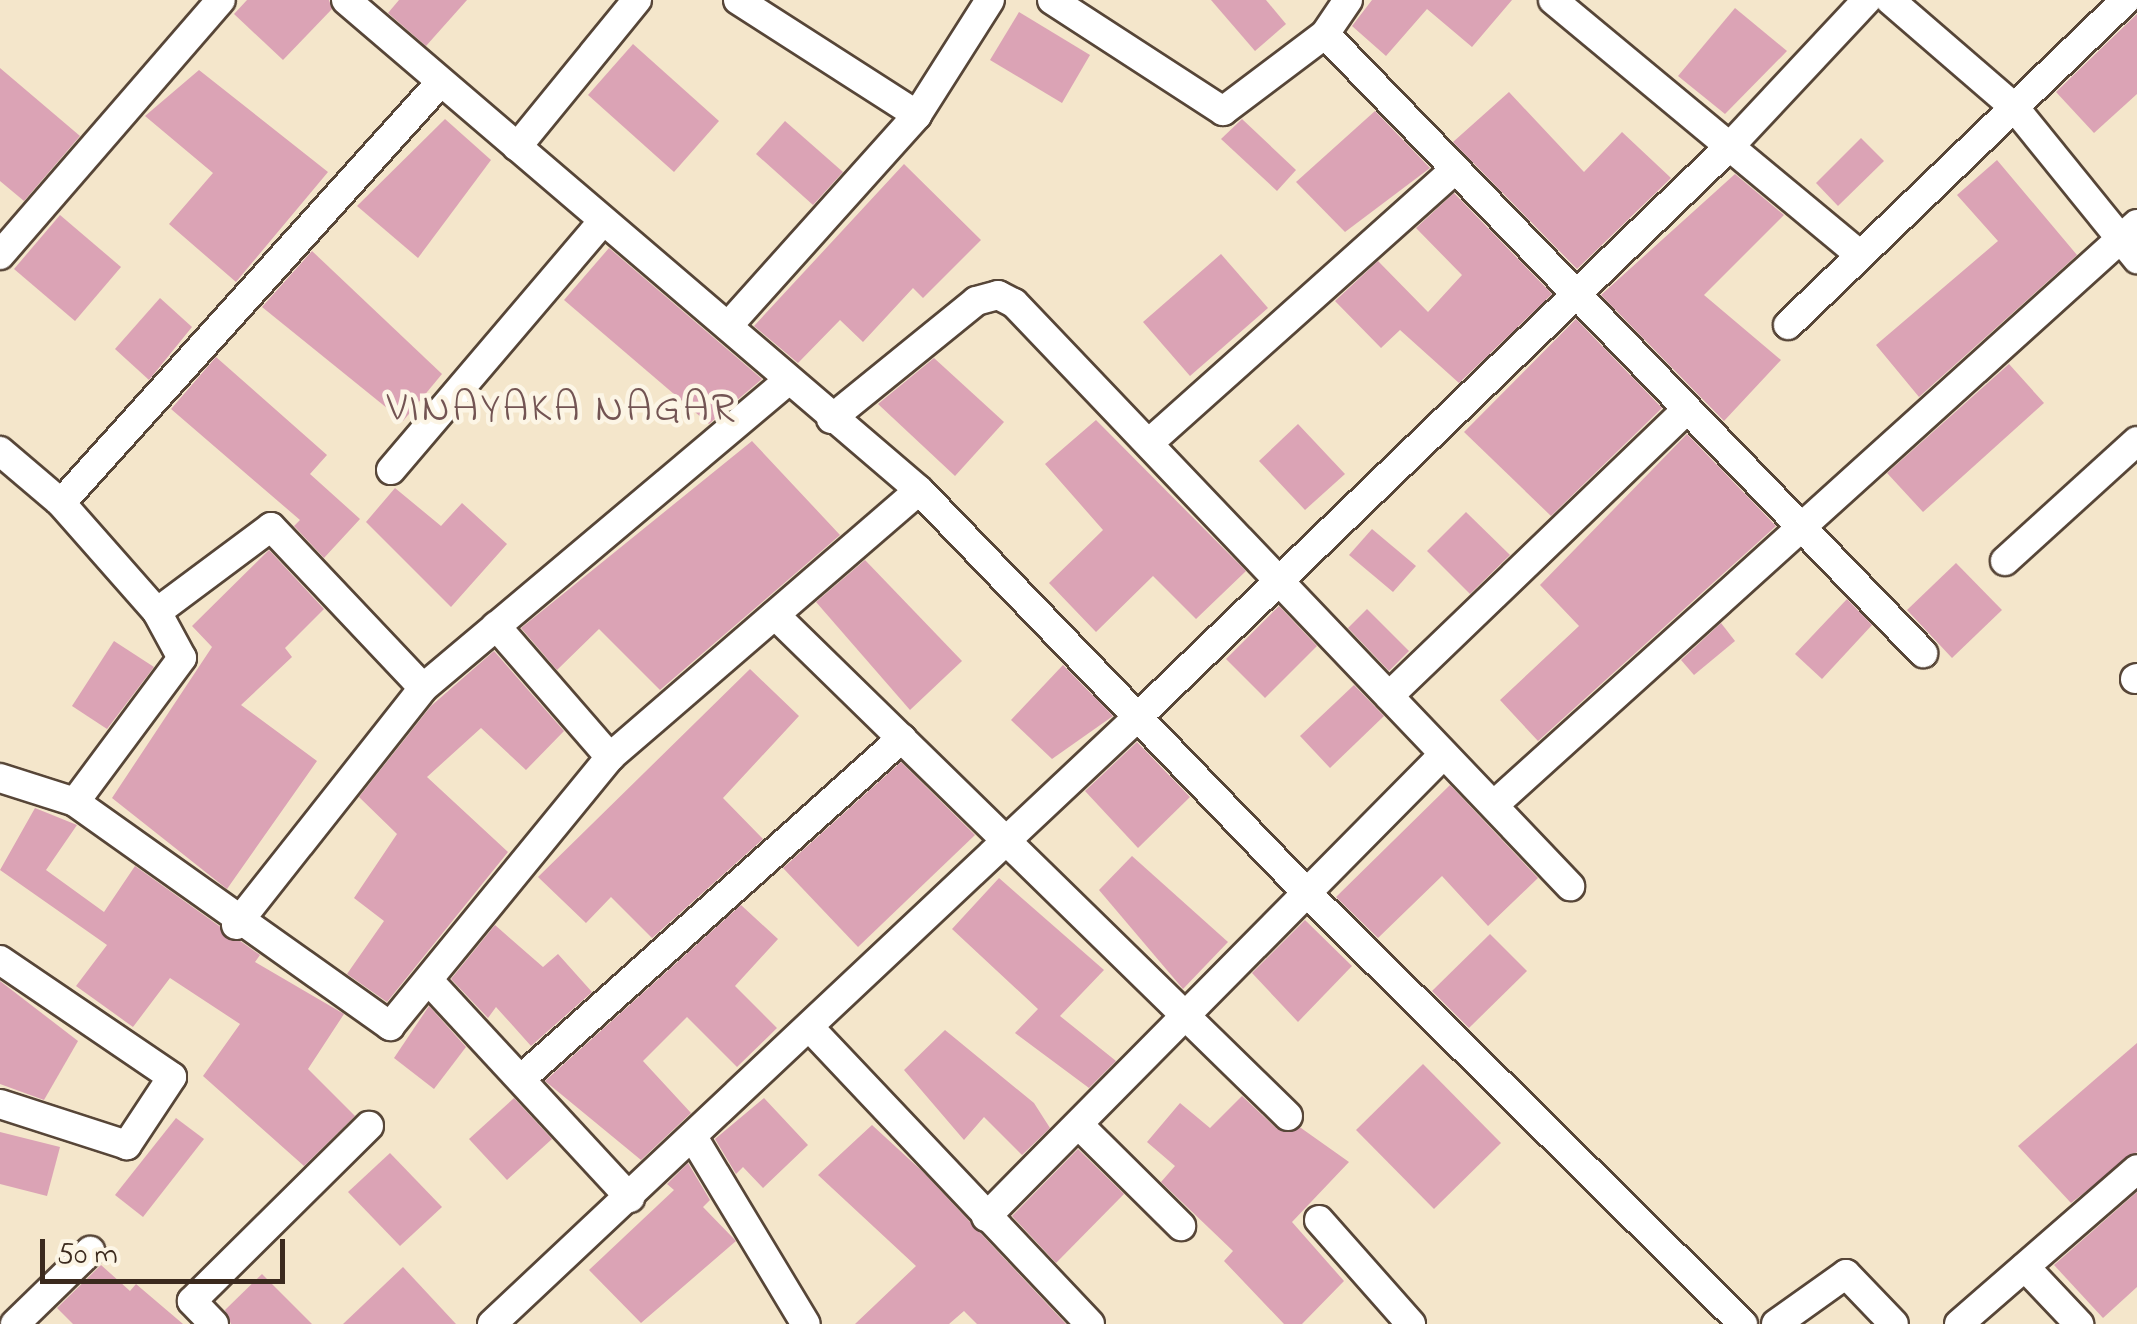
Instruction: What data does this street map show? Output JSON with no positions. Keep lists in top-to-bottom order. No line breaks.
{"districts":["VINAYAKA NAGAR"],"scale_bar":"50 m"}
